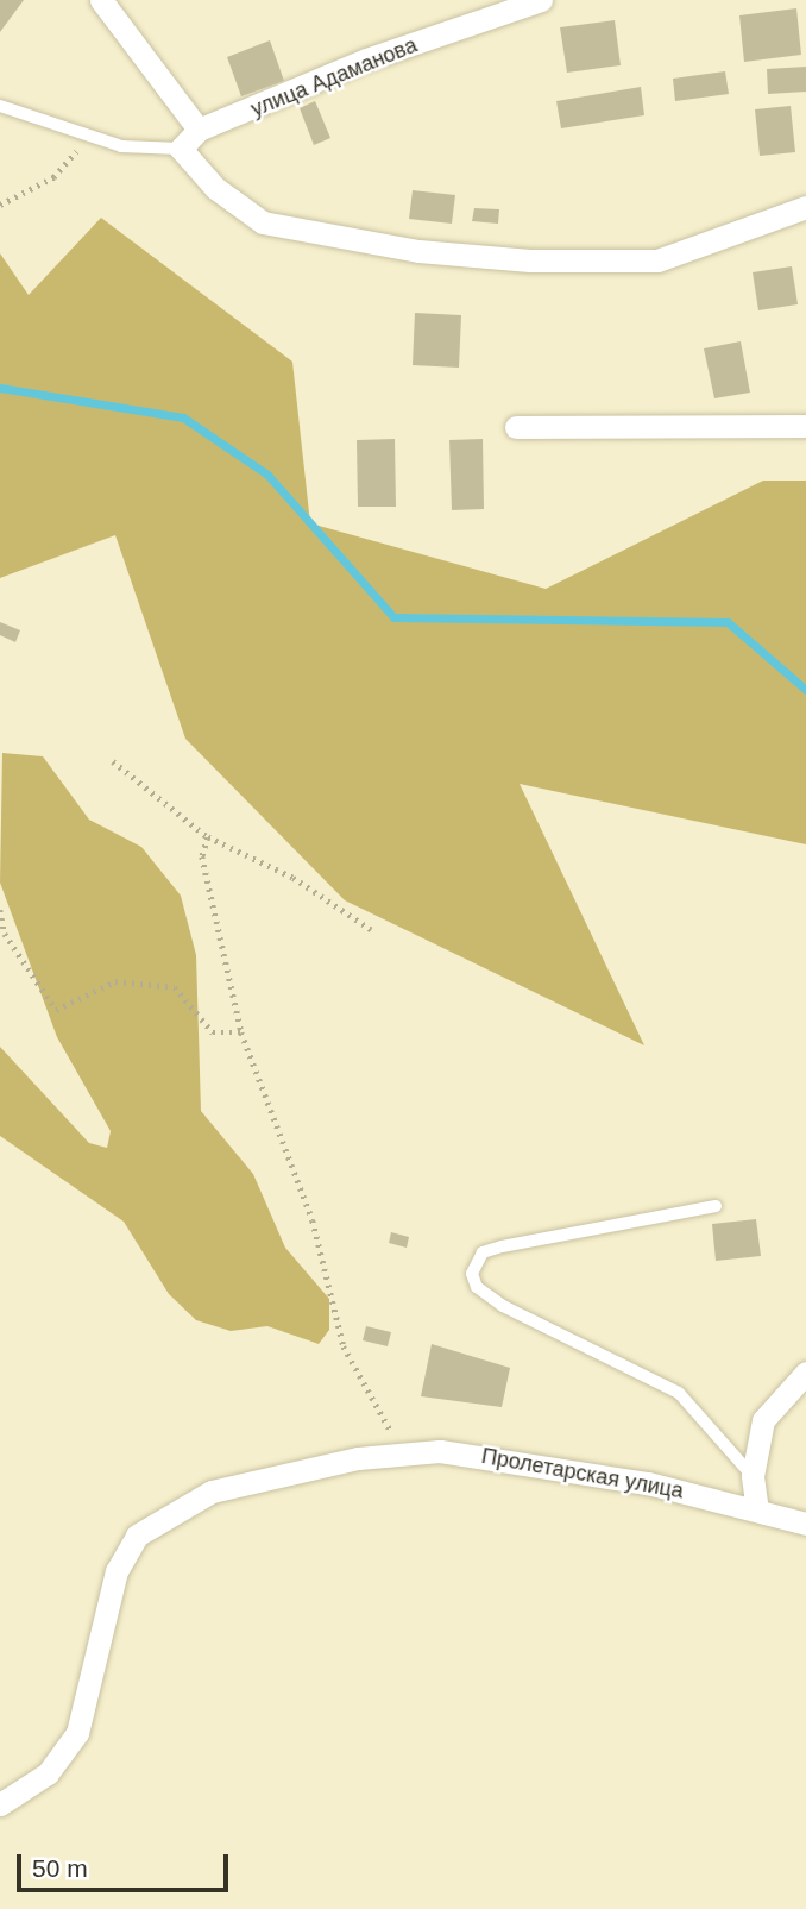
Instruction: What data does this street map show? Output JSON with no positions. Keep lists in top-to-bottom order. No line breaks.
{"streets":{"street":["улица Адаманова","Пролетарская улица"]},"scale_bar":"50 m"}
